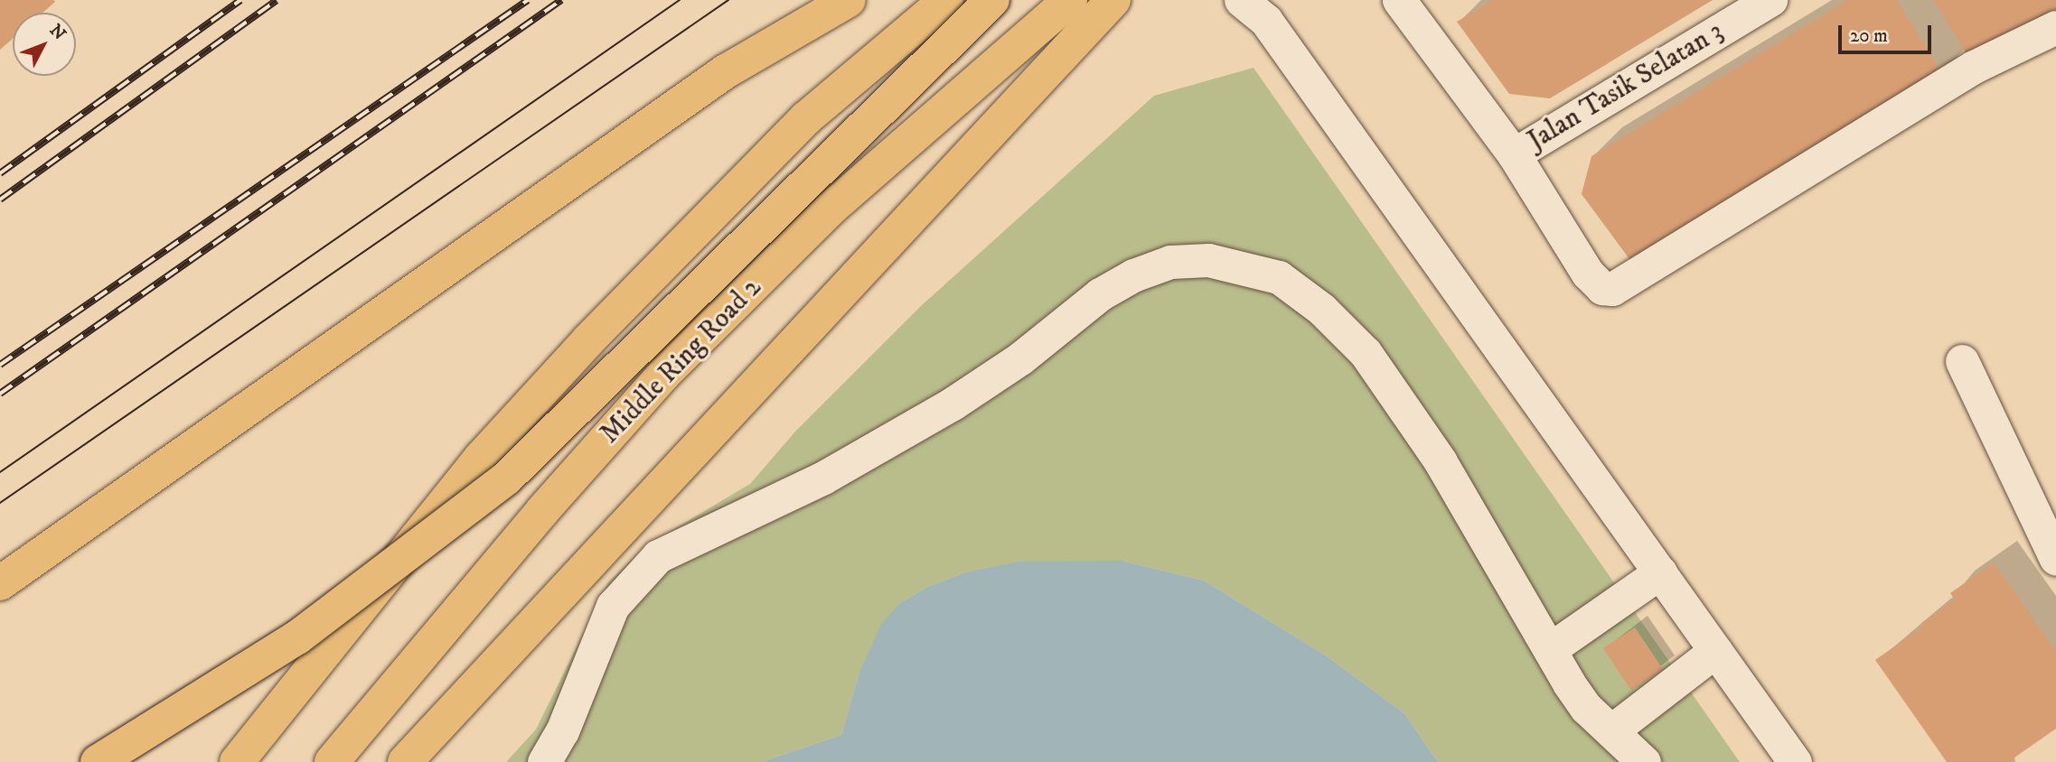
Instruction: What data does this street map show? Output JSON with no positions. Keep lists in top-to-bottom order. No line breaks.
{"streets":{"highway":["Middle Ring Road 2"],"street":["Jalan Tasik Selatan 3"]},"scale_bar":"20 m","north":"top right"}
